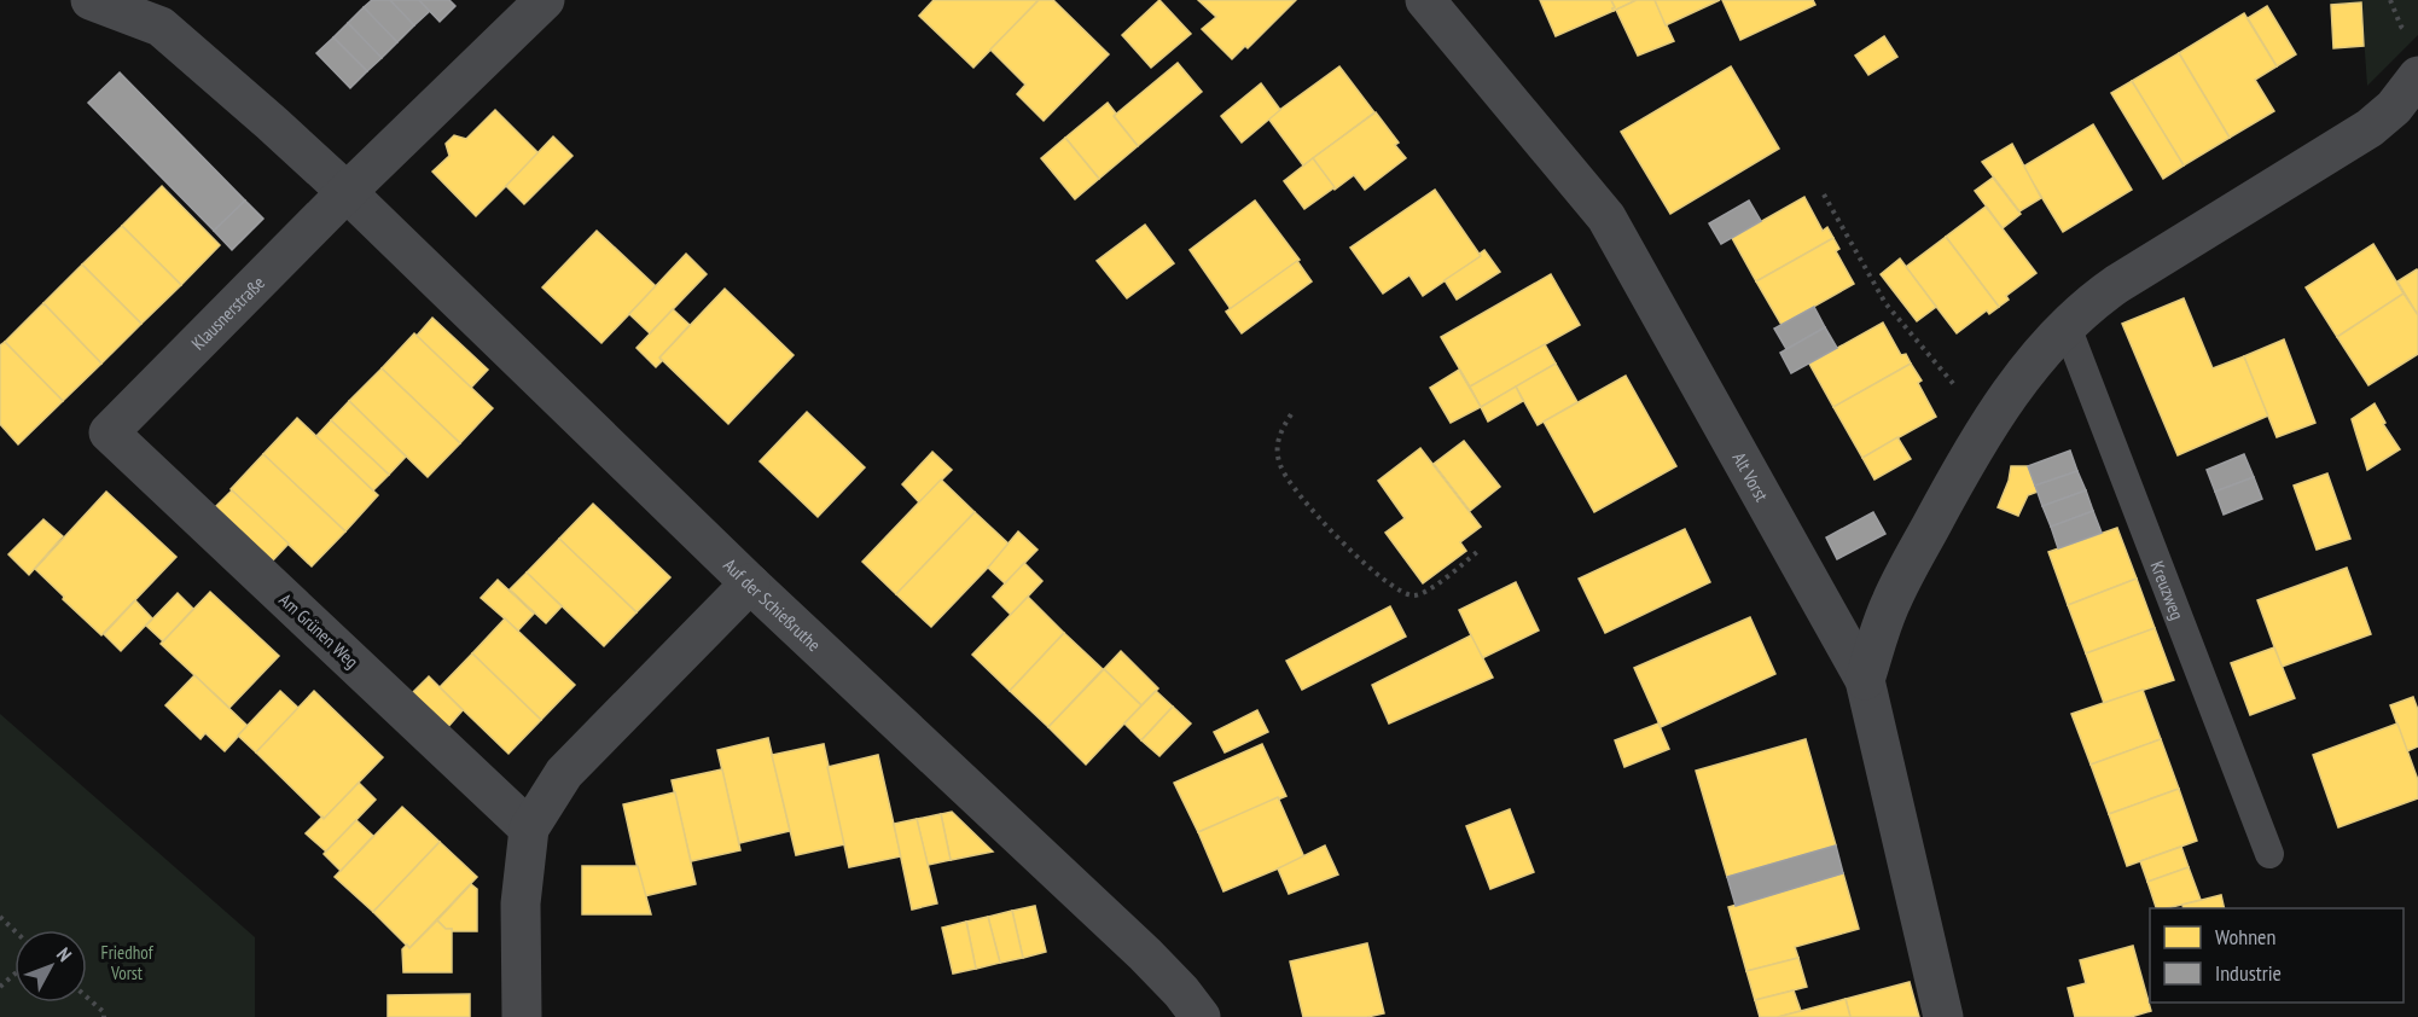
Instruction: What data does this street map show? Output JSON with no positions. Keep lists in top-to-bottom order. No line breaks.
{"streets":{"street":["Klausnerstraße","Alt Vorst","Auf der Schießruthe","Am Grünen Weg"],"lane":["Kreuzweg"]},"crossings":[["Klausnerstraße","Auf der Schießruthe"],["Klausnerstraße","Am Grünen Weg"]],"parks":["Friedhof Vorst"],"legend":["Wohnen","Industrie"],"north":"top right"}
